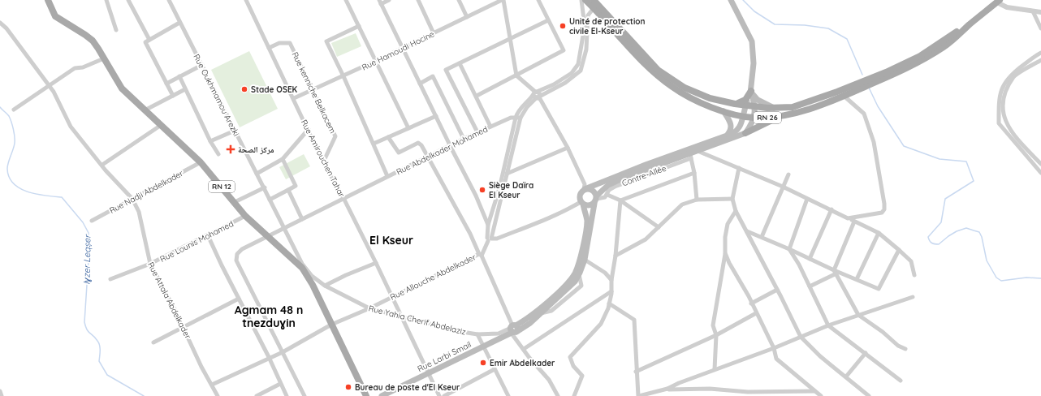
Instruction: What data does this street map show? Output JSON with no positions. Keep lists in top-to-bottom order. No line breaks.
{"streets":{"main road":["RN 26","RN 12","Rue Larbi Smail"],"street":["Rue Hamoudi Hocine","Rue kenniche Belkacem","Rue Oukhmamou Arezki","Rue Abdelkader Mohamed","Rue Amirouchen Tahar","Contre-Allée","Rue Nadji Abdelkader","Rue Lounis Mohamed","Rue Allouche Abdelkader","Rue Attala Abdelkader","Rue Yahia Cherif Abdelaziz"]},"crossings":[["Rue Hamoudi Hocine","Rue kenniche Belkacem"],["Rue Hamoudi Hocine","Rue Amirouchen Tahar"],["Rue kenniche Belkacem","Rue Amirouchen Tahar"],["Rue Oukhmamou Arezki","Rue Abdelkader Mohamed"],["Rue Oukhmamou Arezki","Rue Yahia Cherif Abdelaziz"],["Rue Abdelkader Mohamed","Rue Amirouchen Tahar"],["Rue Abdelkader Mohamed","RN 12"],["Rue Abdelkader Mohamed","Rue Allouche Abdelkader"],["Rue Amirouchen Tahar","Rue Allouche Abdelkader"],["Rue Amirouchen Tahar","Rue Yahia Cherif Abdelaziz"],["Rue Amirouchen Tahar","Rue Larbi Smail"],["RN 12","Rue Nadji Abdelkader"],["RN 12","Rue Lounis Mohamed"],["RN 12","Rue Allouche Abdelkader"],["Rue Nadji Abdelkader","Rue Attala Abdelkader"],["Rue Lounis Mohamed","Rue Attala Abdelkader"],["Rue Allouche Abdelkader","Rue Attala Abdelkader"],["Rue Allouche Abdelkader","Rue Yahia Cherif Abdelaziz"],["Rue Yahia Cherif Abdelaziz","Rue Larbi Smail"]],"districts":["El Kseur","Agmam 48 n tnezduɣin"],"water":["Iɣzer Leqṣer"],"places":{"other":["Unité de protection civile El-Kseur","Stade OSEK","Siège Daïra El Kseur","Emir Abdelkader","Bureau de poste d'El Kseur"],"health":["مركز الصحة"]}}
